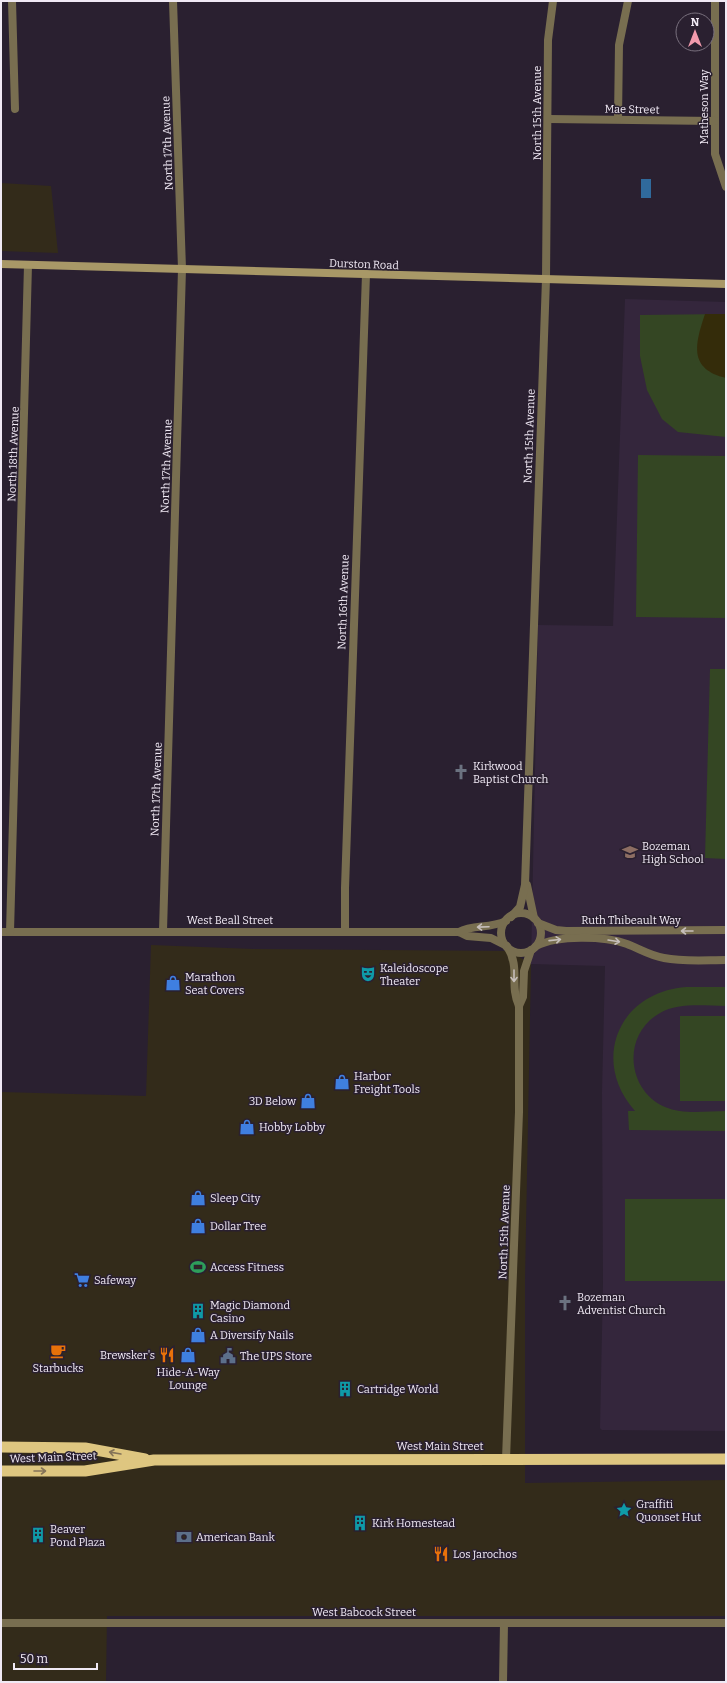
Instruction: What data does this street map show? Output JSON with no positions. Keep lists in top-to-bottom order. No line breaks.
{"streets":{"highway":["West Main Street"],"main road":["Durston Road"],"street":["Matheson Way","Mae Street","North 15th Avenue","North 17th Avenue","North 18th Avenue","North 16th Avenue","West Beall Street","Ruth Thibeault Way","West Babcock Street"]},"crossings":[["Matheson Way","Mae Street"],["Mae Street","North 15th Avenue"],["North 15th Avenue","Durston Road"],["North 15th Avenue","West Beall Street"],["North 15th Avenue","Ruth Thibeault Way"],["North 15th Avenue","West Main Street"],["North 17th Avenue","Durston Road"],["North 17th Avenue","West Beall Street"],["Durston Road","North 18th Avenue"],["Durston Road","North 16th Avenue"],["North 18th Avenue","West Beall Street"],["North 16th Avenue","West Beall Street"],["West Beall Street","Ruth Thibeault Way"]],"places":{"church":["Kirkwood Baptist Church","Bozeman Adventist Church"],"school or university":["Bozeman High School"],"theatre":["Kaleidoscope Theater"],"shop":["Marathon Seat Covers","Harbor Freight Tools","3D Below","Hobby Lobby","Sleep City","Dollar Tree","A Diversify Nails","Hide-A-Way Lounge"],"sports":["Access Fitness"],"supermarket":["Safeway"],"building":["Magic Diamond Casino","Cartridge World","Kirk Homestead","Beaver Pond Plaza"],"cafe":["Starbucks"],"restaurant":["Brewsker's","Los Jarochos"],"public building":["The UPS Store"],"place":["Graffiti Quonset Hut"],"bank":["American Bank"]},"scale_bar":"50 m","north":"top"}
